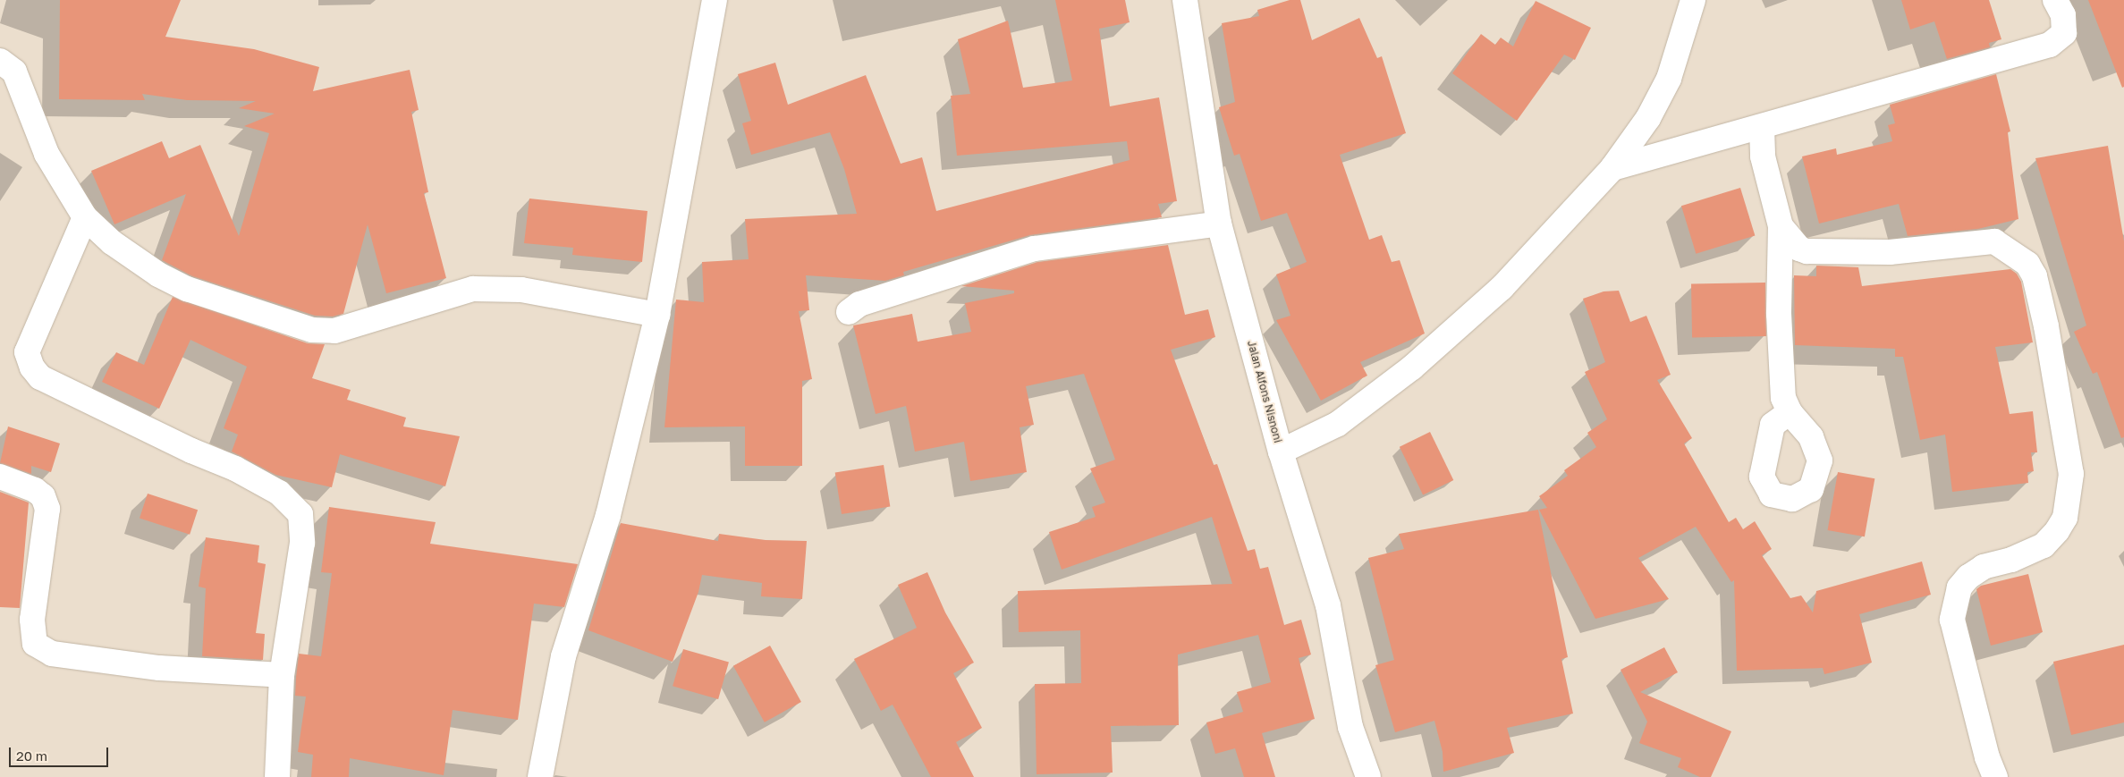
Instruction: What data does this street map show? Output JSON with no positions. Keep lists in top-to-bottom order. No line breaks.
{"streets":{"street":["Jalan Alfons Nisnoni"]},"scale_bar":"20 m"}
